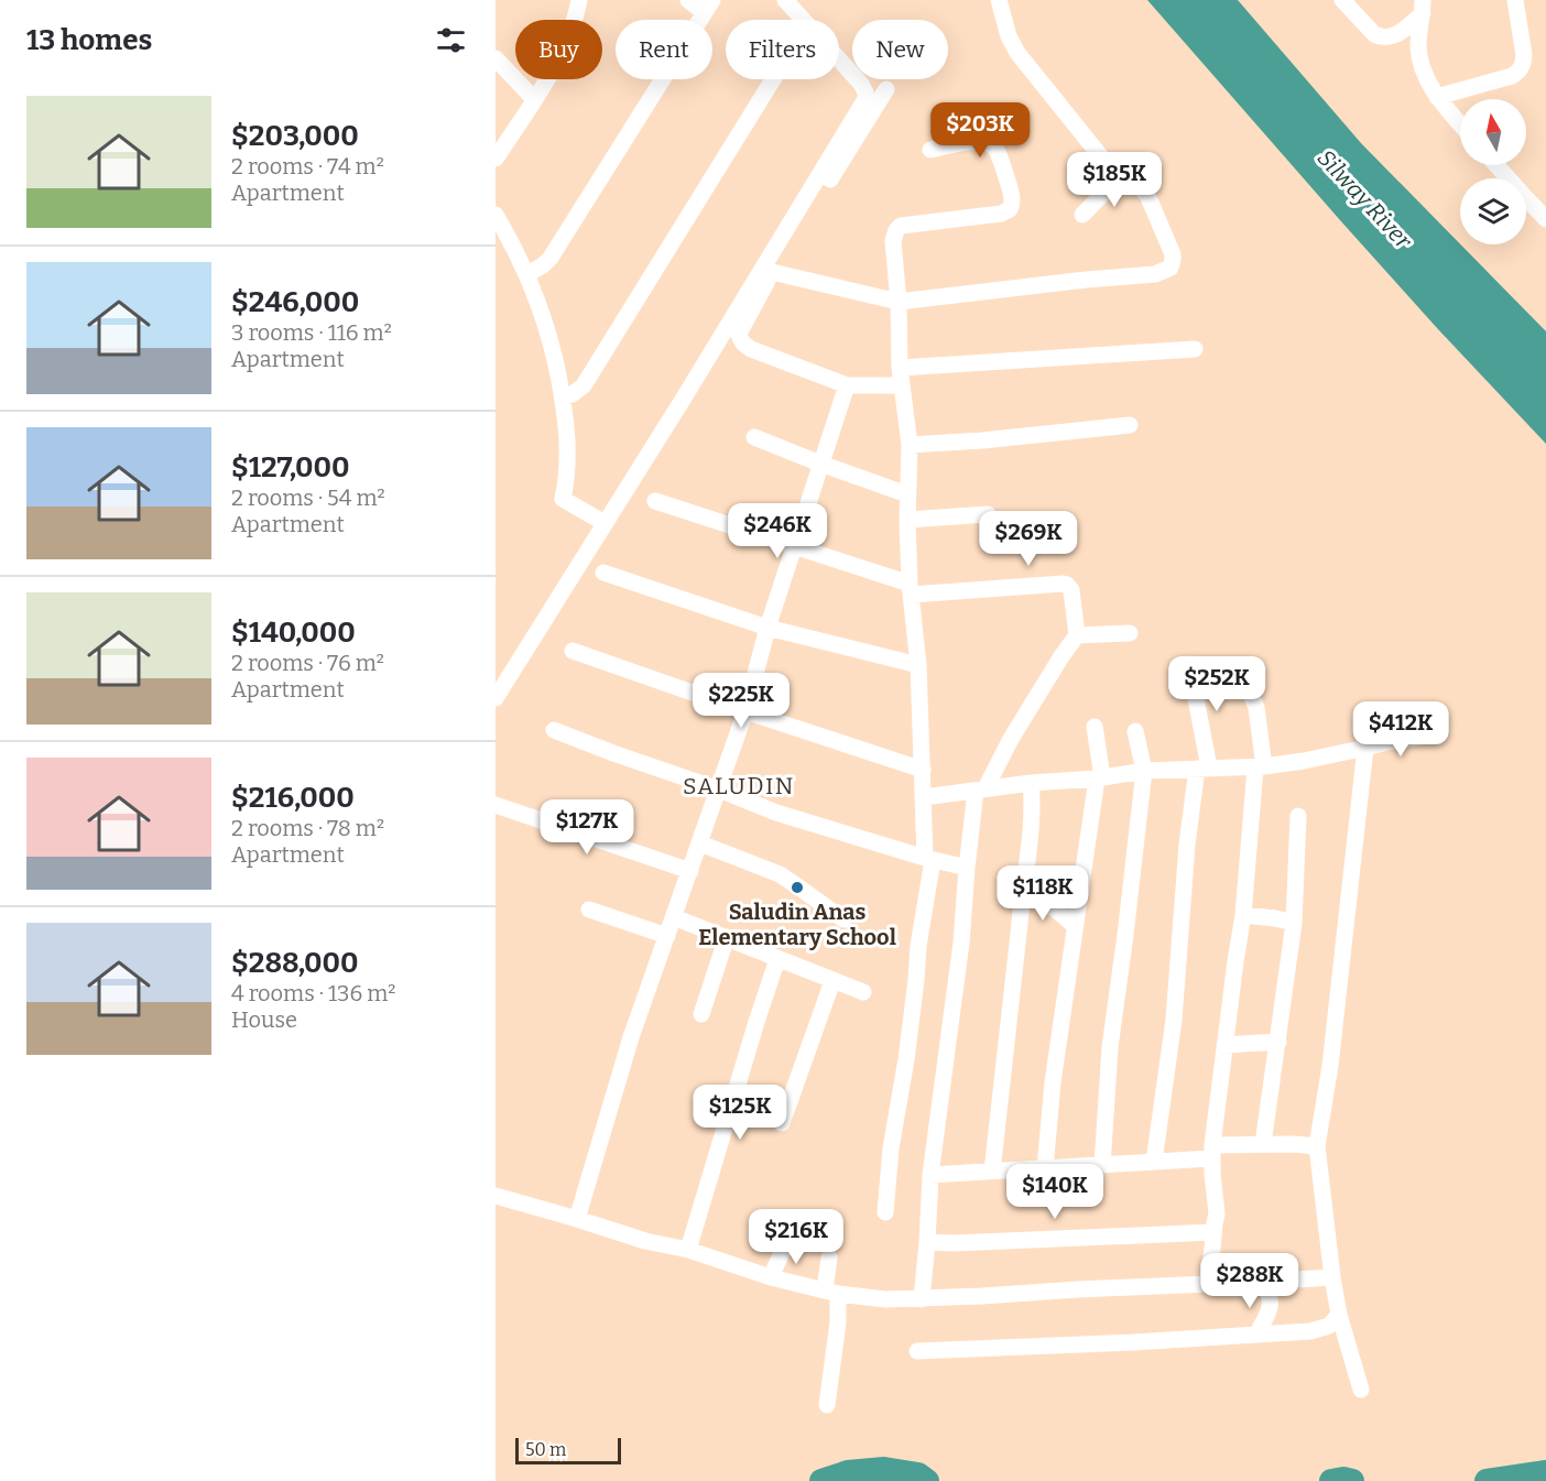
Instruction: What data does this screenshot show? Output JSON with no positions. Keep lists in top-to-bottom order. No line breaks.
{"districts":["SALUDIN"],"water":["Silway River"],"places":["Saludin Anas Elementary School"],"scale_bar":"50 m","north":"top","page":{"heading":"13 homes","chip":["Buy","Rent","Filters","New"],"list":[{"name":"$203,000","note":"2 rooms · 74 m² · Apartment"},{"name":"$246,000","note":"3 rooms · 116 m² · Apartment"},{"name":"$127,000","note":"2 rooms · 54 m² · Apartment"},{"name":"$140,000","note":"2 rooms · 76 m² · Apartment"},{"name":"$216,000","note":"2 rooms · 78 m² · Apartment"},{"name":"$288,000","note":"4 rooms · 136 m² · House"}],"price":["$203K","$185K","$246K","$269K","$252K","$225K","$412K","$127K","$118K","$125K","$140K","$216K","$288K"],"scale":"50 m"}}
